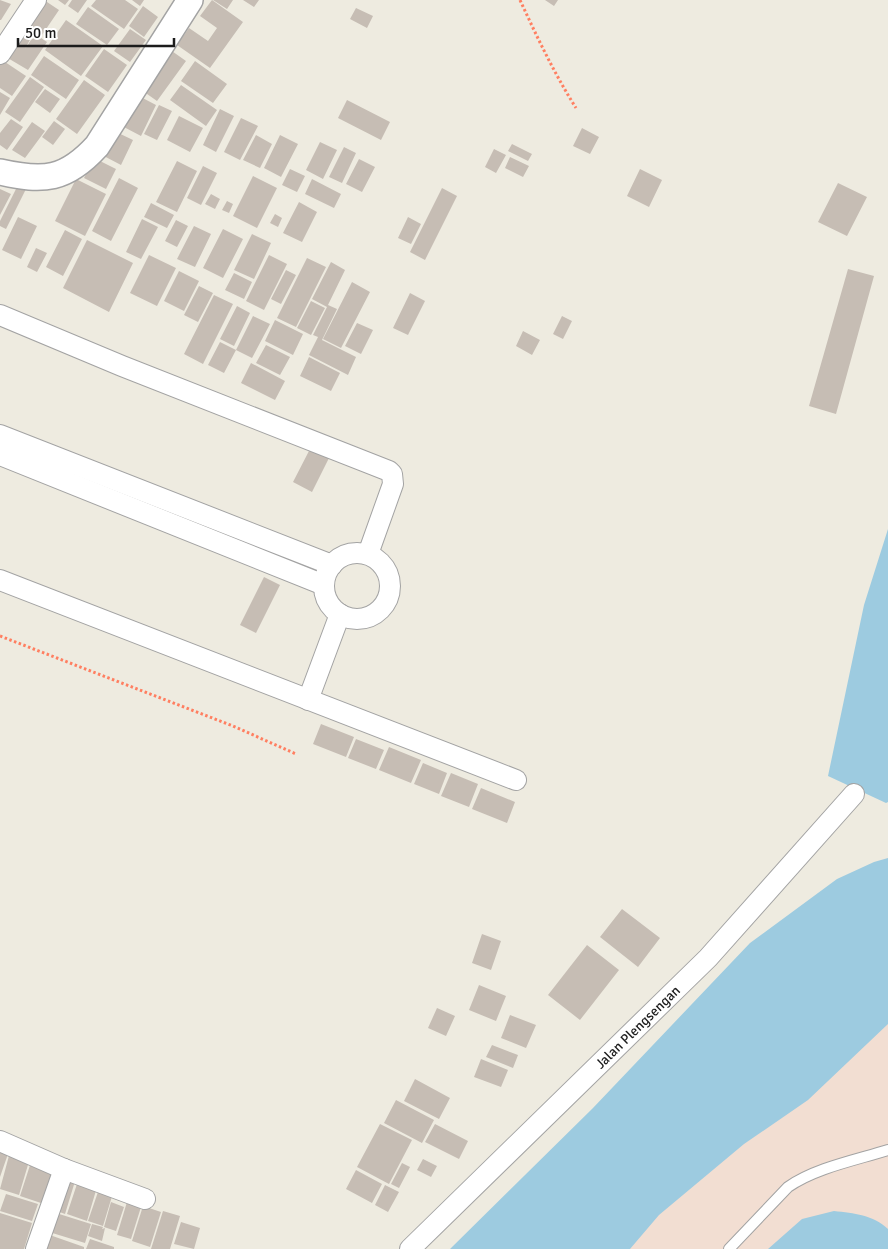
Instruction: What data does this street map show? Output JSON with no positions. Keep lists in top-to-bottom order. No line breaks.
{"streets":{"street":["Jalan Plengsengan"]},"scale_bar":"50 m"}
